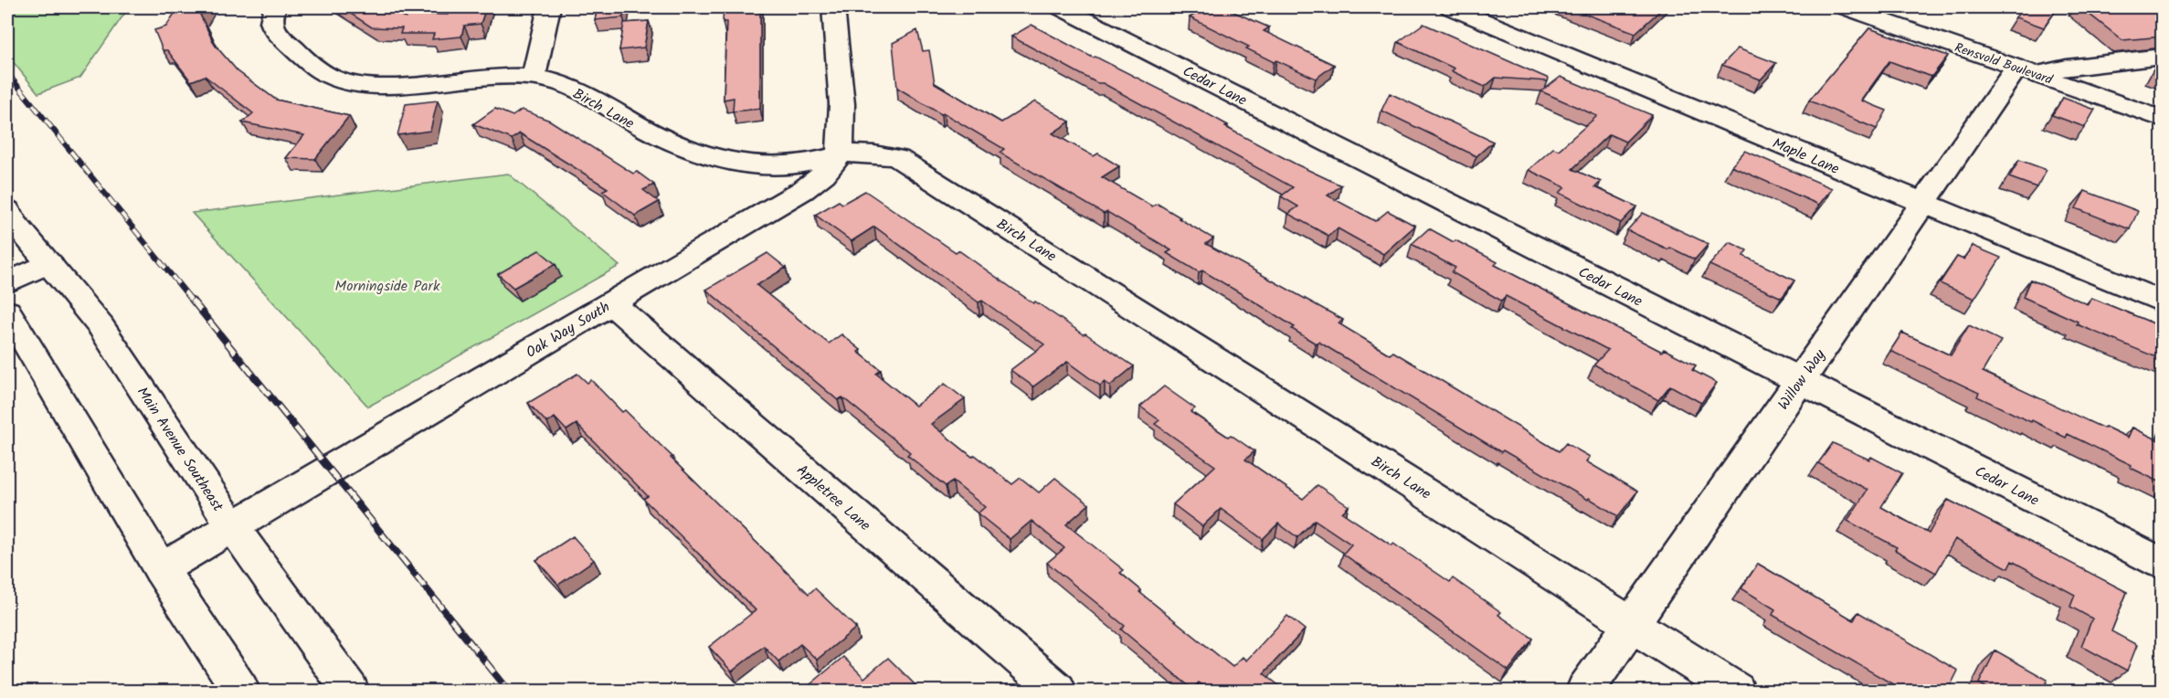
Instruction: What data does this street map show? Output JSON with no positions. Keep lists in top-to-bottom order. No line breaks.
{"streets":{"street":["Rensvold Boulevard","Cedar Lane","Birch Lane","Maple Lane","Oak Way South","Willow Way","Main Avenue Southeast","Appletree Lane"]},"crossings":[["Rensvold Boulevard","Willow Way"],["Cedar Lane","Willow Way"],["Birch Lane","Oak Way South"],["Birch Lane","Willow Way"],["Maple Lane","Willow Way"],["Oak Way South","Main Avenue Southeast"],["Oak Way South","Appletree Lane"]],"parks":["Morningside Park"]}
